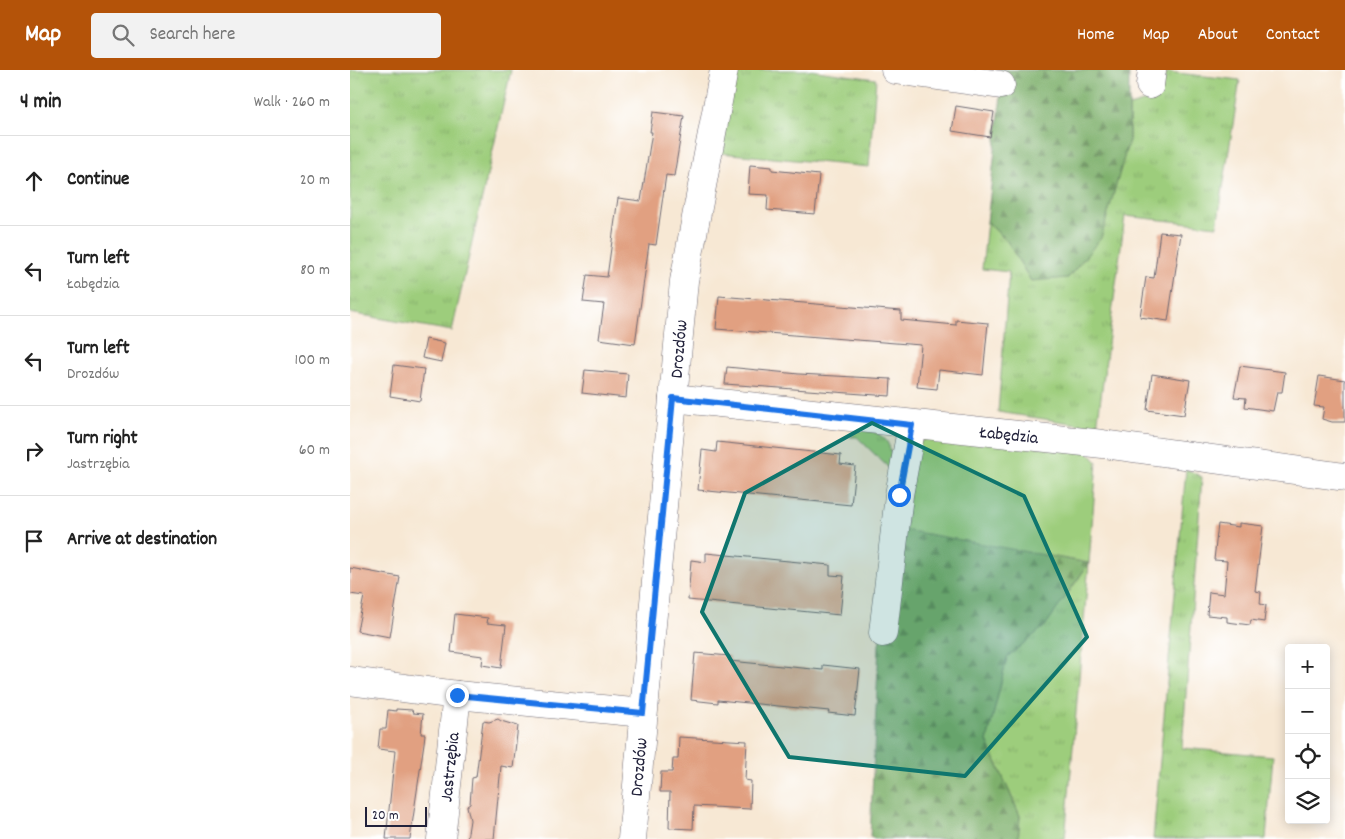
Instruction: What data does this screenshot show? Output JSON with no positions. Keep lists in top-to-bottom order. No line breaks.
{"streets":{"street":["Drozdów","Łabędzia","Jastrzębia"]},"crossings":[["Drozdów","Łabędzia"]],"scale_bar":"20 m","page":{"header":"Map","search":"Search here","nav":["Home","Map","About","Contact"],"heading":["4 min","Walk · 260 m"],"list":[["Continue","20 m"],["Turn left","Łabędzia","80 m"],["Turn left","Drozdów","100 m"],["Turn right","Jastrzębia","60 m"],"Arrive at destination"],"map_buttons":["+","−"],"scale":"20 m"}}
